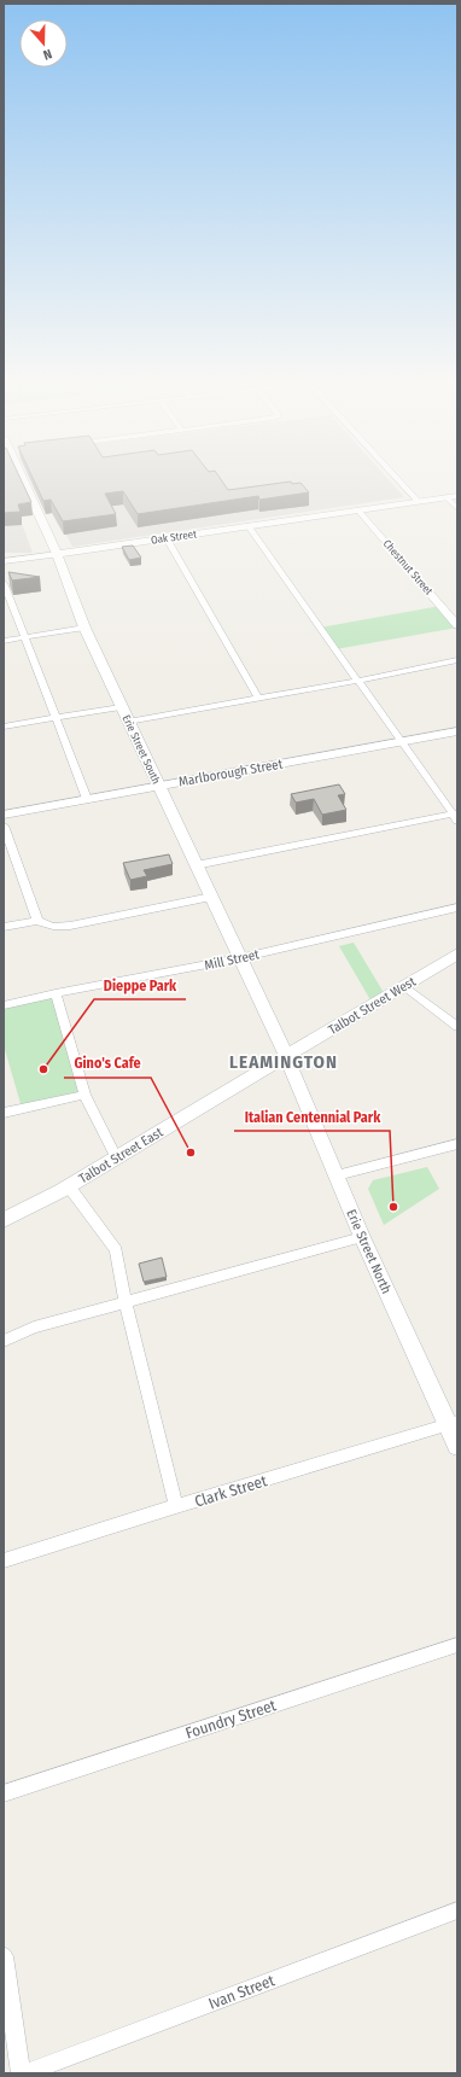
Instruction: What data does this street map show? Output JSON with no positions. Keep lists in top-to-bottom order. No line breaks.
{"streets":{"main road":["Oak Street","Erie Street South","Talbot Street West","Talbot Street East","Erie Street North"],"street":["Chestnut Street","Marlborough Street","Mill Street","Clark Street","Foundry Street","Ivan Street"]},"crossings":[["Oak Street","Chestnut Street"],["Oak Street","Erie Street South"],["Erie Street South","Marlborough Street"],["Erie Street South","Mill Street"],["Erie Street South","Talbot Street West"],["Erie Street South","Talbot Street East"],["Erie Street South","Erie Street North"],["Talbot Street West","Talbot Street East"],["Talbot Street West","Erie Street North"],["Talbot Street East","Erie Street North"],["Erie Street North","Clark Street"]],"districts":["LEAMINGTON"],"places":["Dieppe Park","Gino's Cafe","Italian Centennial Park"],"north":"bottom"}
